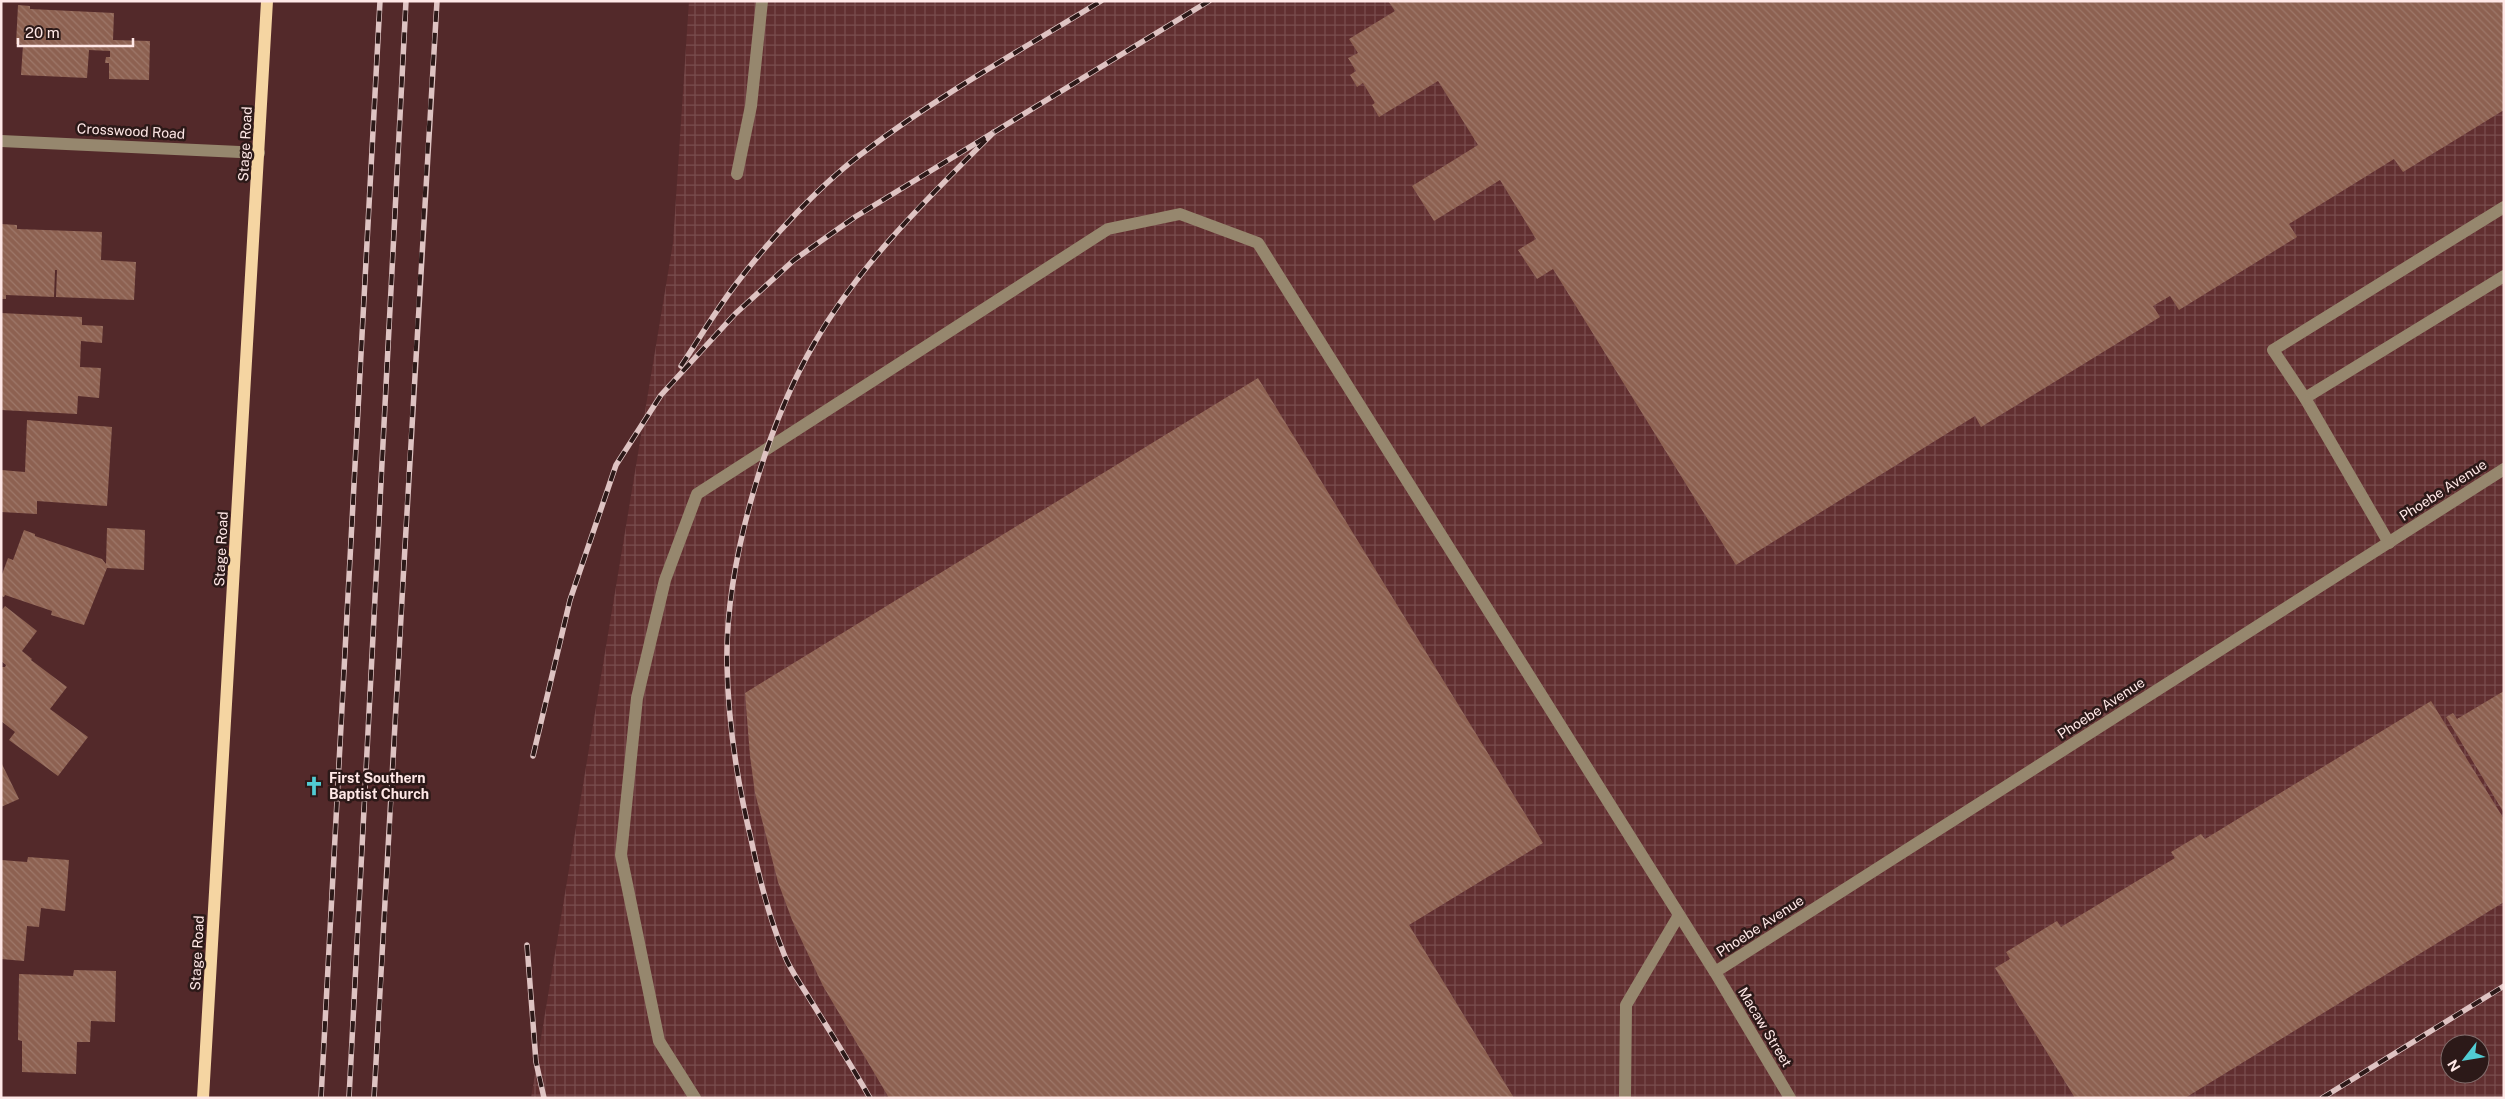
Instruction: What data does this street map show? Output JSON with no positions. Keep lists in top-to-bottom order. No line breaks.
{"streets":{"main road":["Stage Road"],"street":["Crosswood Road","Phoebe Avenue","Macaw Street"]},"crossings":[["Crosswood Road","Stage Road"],["Phoebe Avenue","Macaw Street"]],"places":{"church":["First Southern Baptist Church"]},"scale_bar":"20 m","north":"bottom left"}
